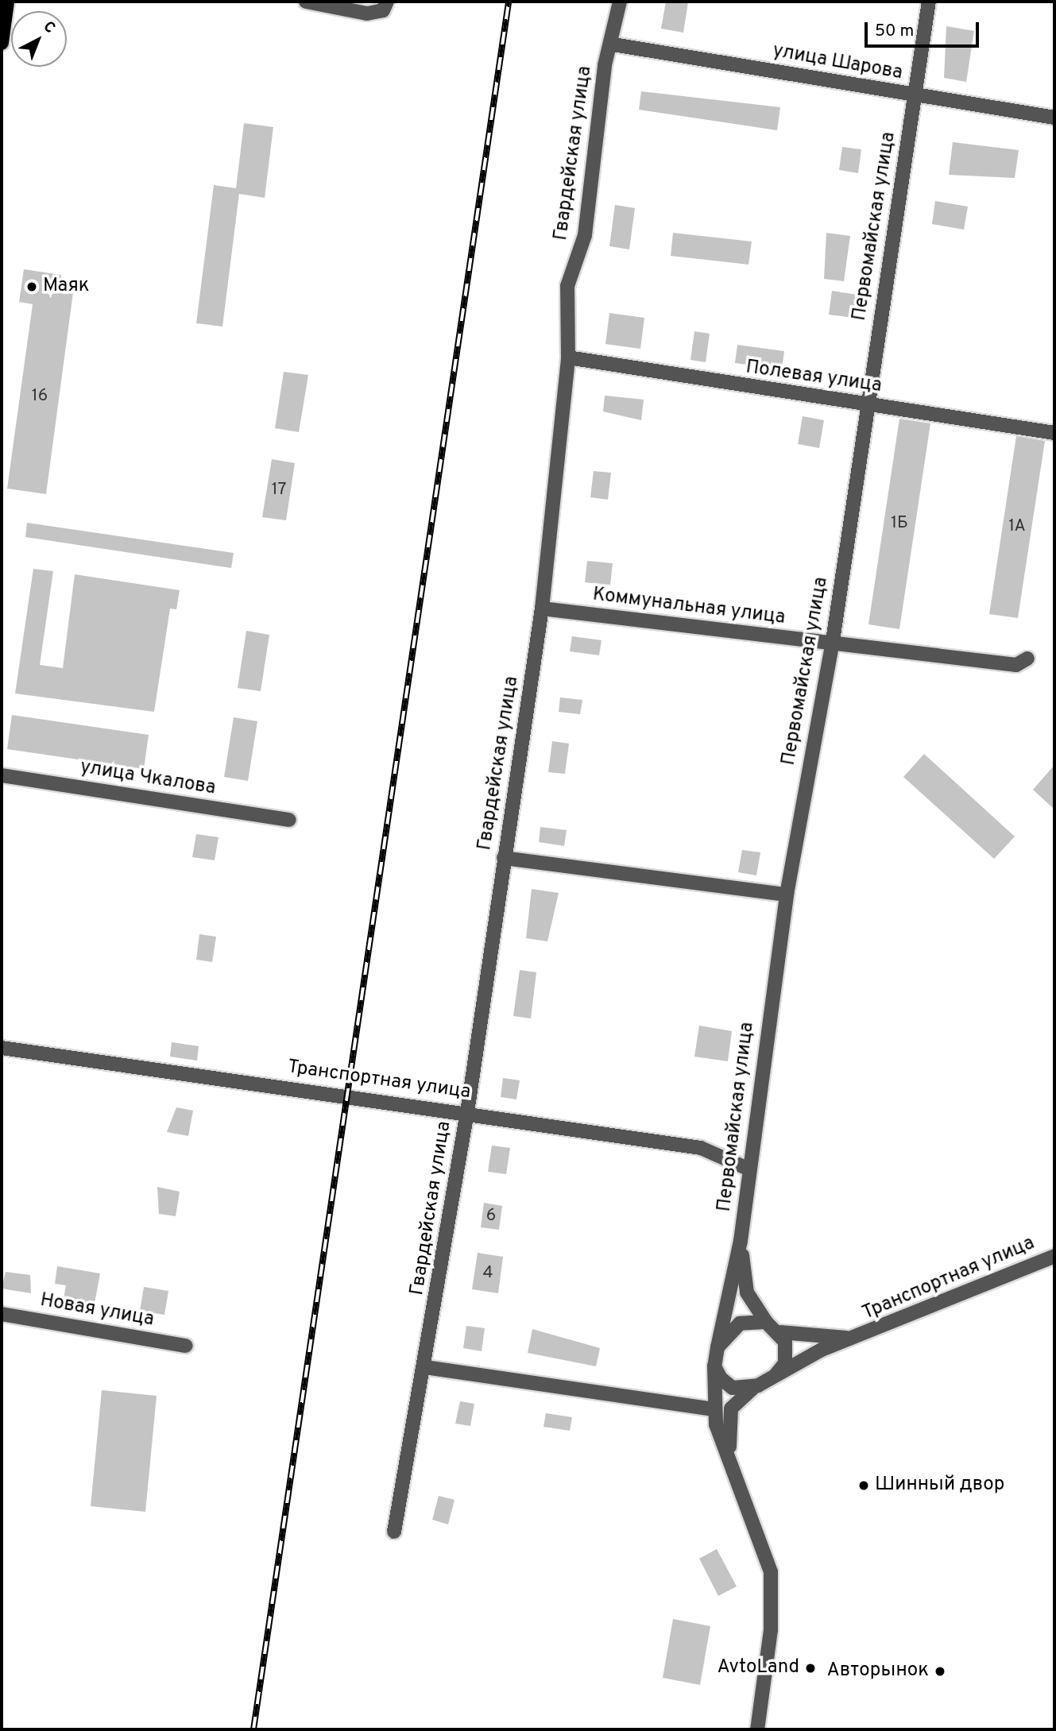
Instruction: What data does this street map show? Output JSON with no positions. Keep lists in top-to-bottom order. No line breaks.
{"streets":{"street":["улица Шарова","Гвардейская улица","Первомайская улица","Полевая улица","Коммунальная улица","улица Чкалова","Транспортная улица","Новая улица"]},"crossings":[["улица Шарова","Гвардейская улица"],["улица Шарова","Первомайская улица"],["Гвардейская улица","Полевая улица"],["Гвардейская улица","Коммунальная улица"],["Гвардейская улица","Транспортная улица"],["Первомайская улица","Полевая улица"],["Первомайская улица","Коммунальная улица"],["Первомайская улица","Транспортная улица"]],"places":["Маяк","Шинный двор","AvtoLand","Авторынок"],"house_numbers":["16","17","1Б","1А","6","4"],"scale_bar":"50 m","north":"top right"}
